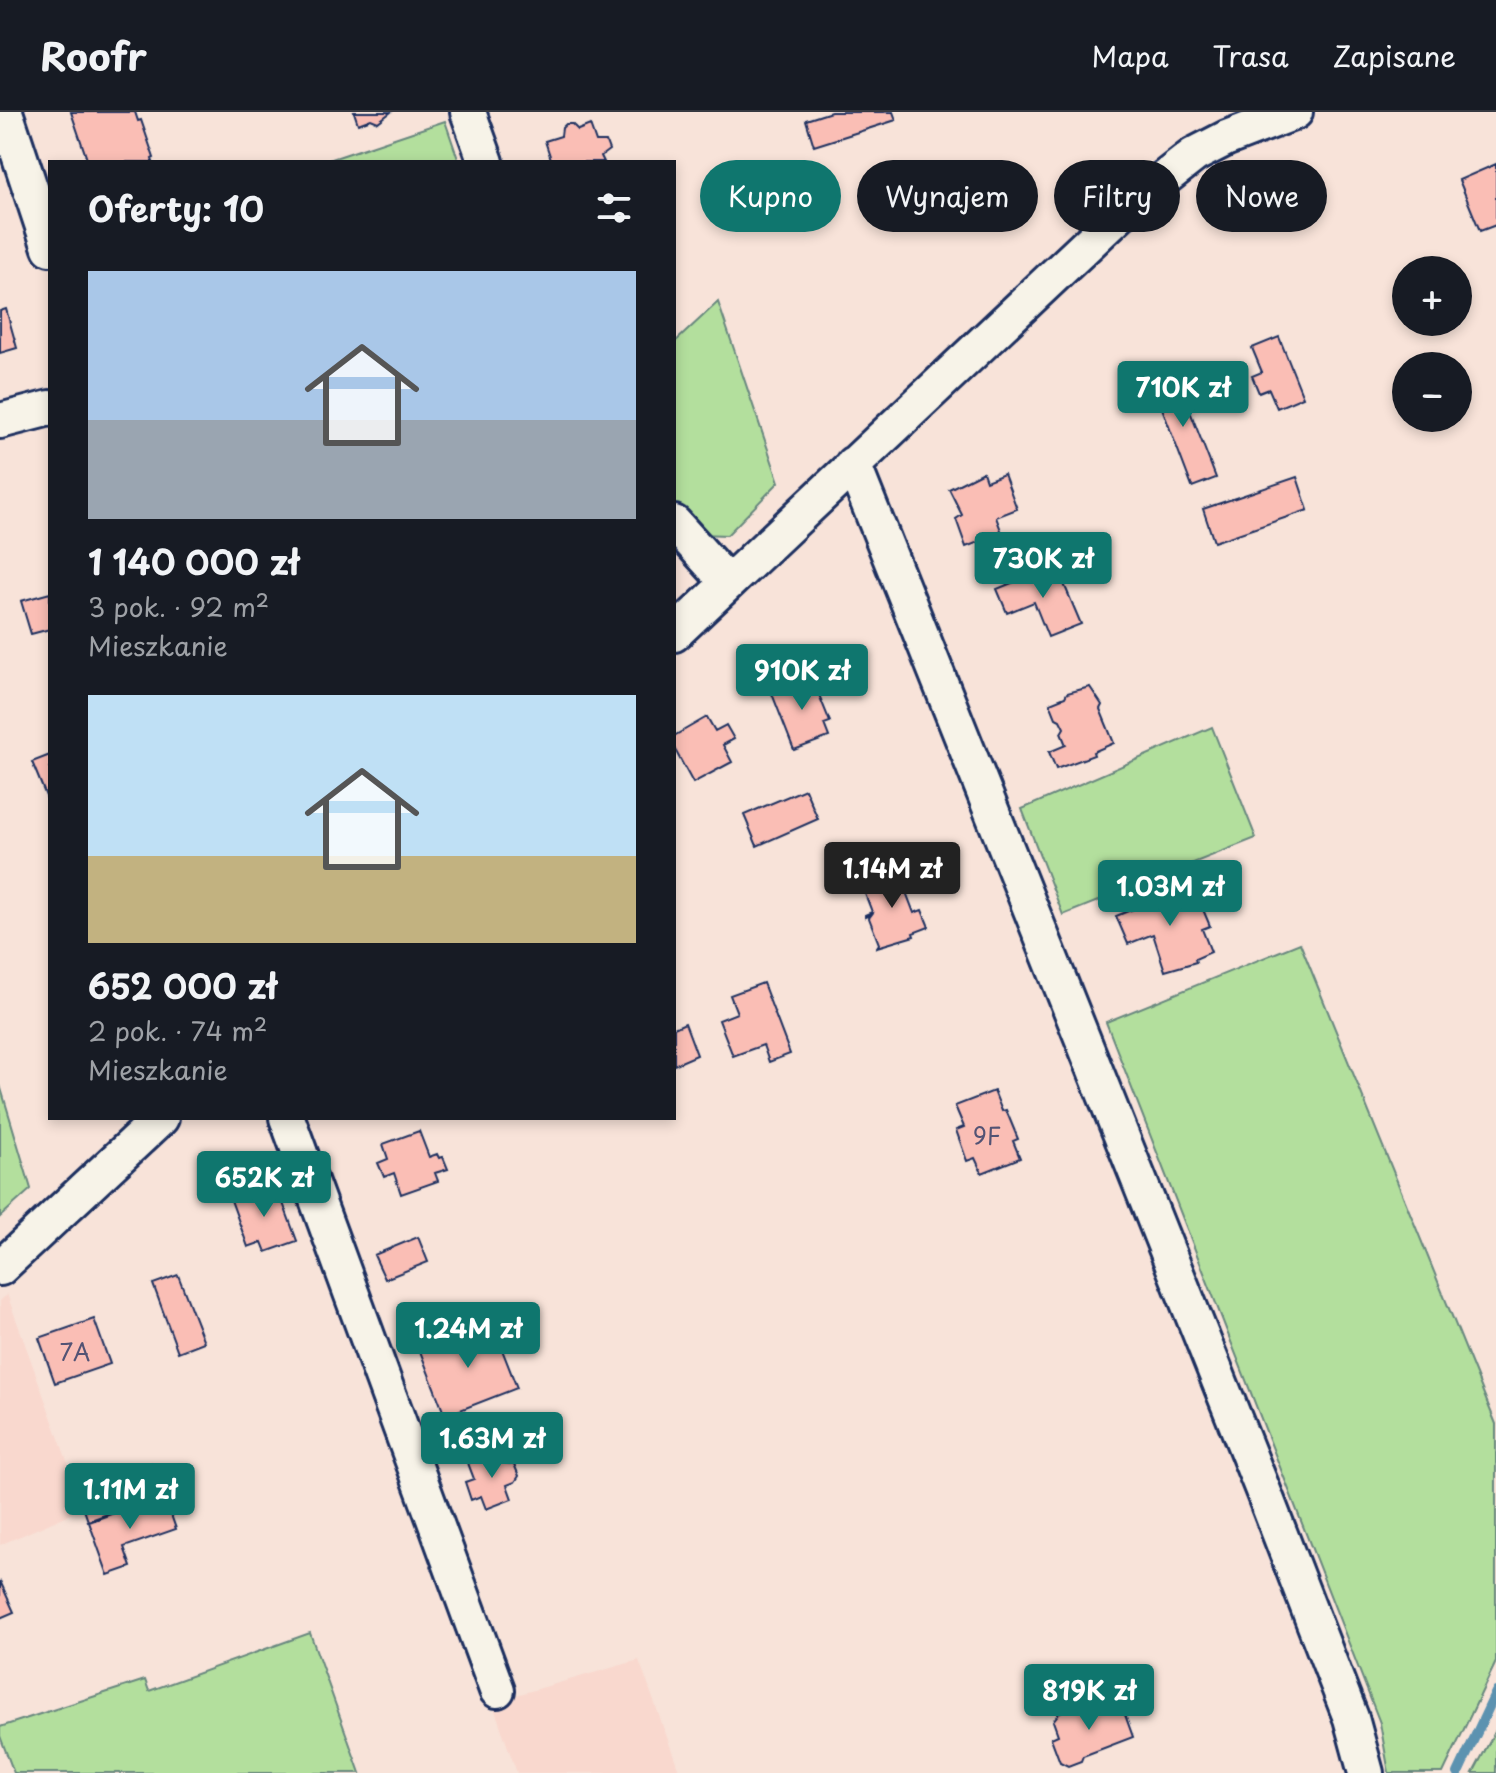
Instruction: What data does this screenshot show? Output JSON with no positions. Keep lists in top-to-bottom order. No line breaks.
{"house_numbers":["9F","7A"],"page":{"header":"Roofr","nav":["Mapa","Trasa","Zapisane"],"chip":["Kupno","Wynajem","Filtry","Nowe"],"heading":"Oferty: 10","map_buttons":["+","−"],"list":[{"name":"1 140 000 zł","note":"3 pok. · 92 m² · Mieszkanie"},{"name":"652 000 zł","note":"2 pok. · 74 m² · Mieszkanie"}],"price":["710K zł","730K zł","910K zł","1.14M zł","1.03M zł","652K zł","1.24M zł","1.63M zł","1.11M zł","819K zł"]}}
